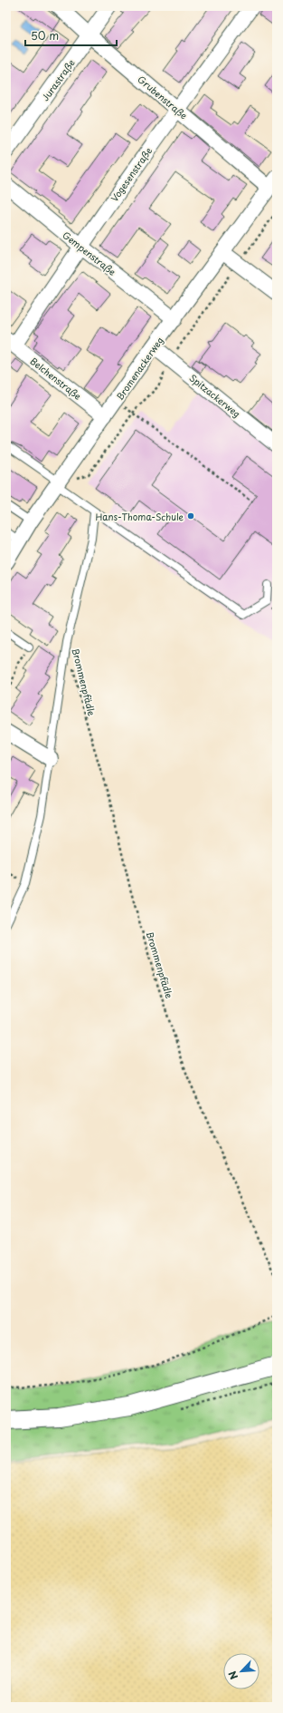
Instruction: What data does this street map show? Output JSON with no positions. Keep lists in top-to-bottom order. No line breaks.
{"streets":{"street":["Jurastraße","Grubenstraße","Vogesenstraße","Gempenstraße","Bromenackerweg","Belchenstraße","Spitzackerweg"],"path":["Brommenpfädle"]},"crossings":[["Jurastraße","Grubenstraße"],["Grubenstraße","Vogesenstraße"],["Grubenstraße","Bromenackerweg"],["Vogesenstraße","Gempenstraße"],["Vogesenstraße","Belchenstraße"],["Gempenstraße","Bromenackerweg"],["Bromenackerweg","Belchenstraße"],["Bromenackerweg","Spitzackerweg"]],"places":["Hans-Thoma-Schule"],"scale_bar":"50 m","north":"bottom left"}
